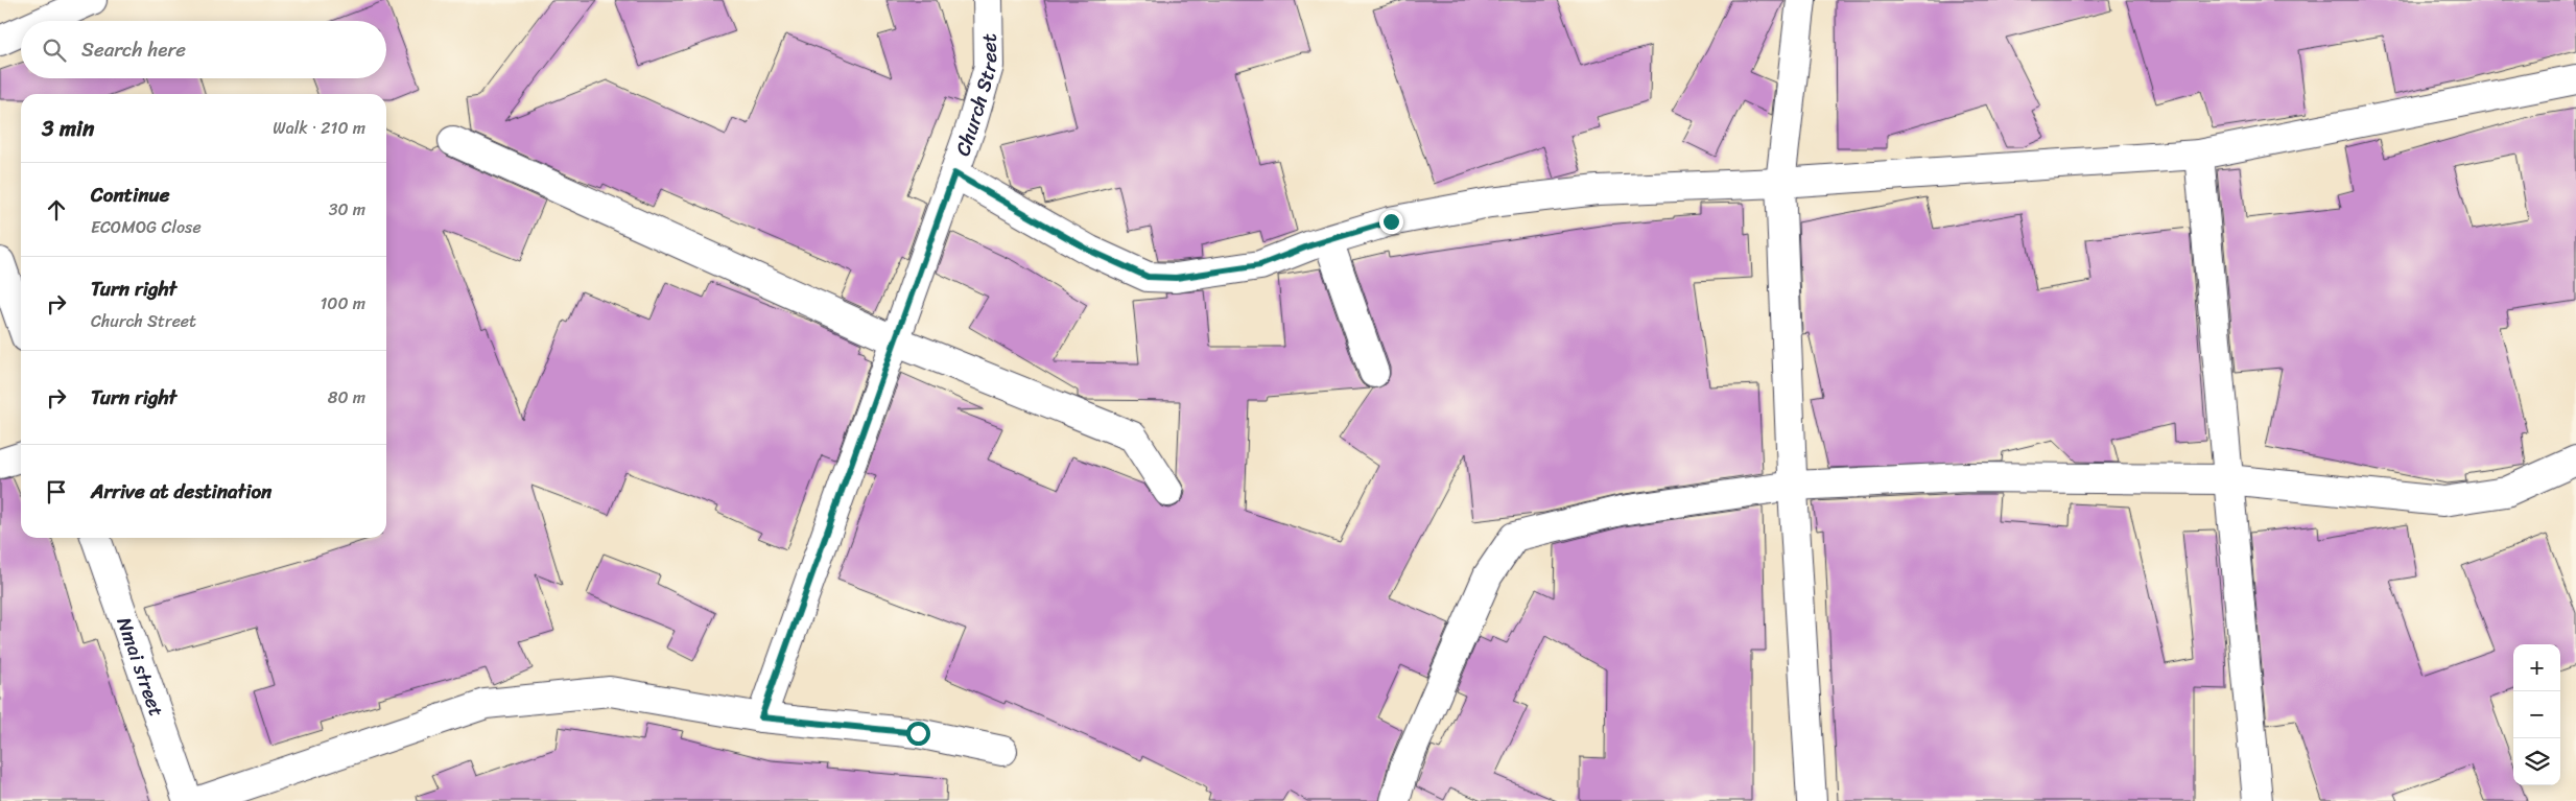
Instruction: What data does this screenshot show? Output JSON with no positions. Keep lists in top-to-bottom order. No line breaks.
{"streets":{"street":["Church Street","Nmai street"]},"page":{"search":"Search here","heading":["3 min","Walk · 210 m"],"list":[["Continue","ECOMOG Close","30 m"],["Turn right","Church Street","100 m"],["Turn right","80 m"],"Arrive at destination"],"map_buttons":["+","−"]}}
